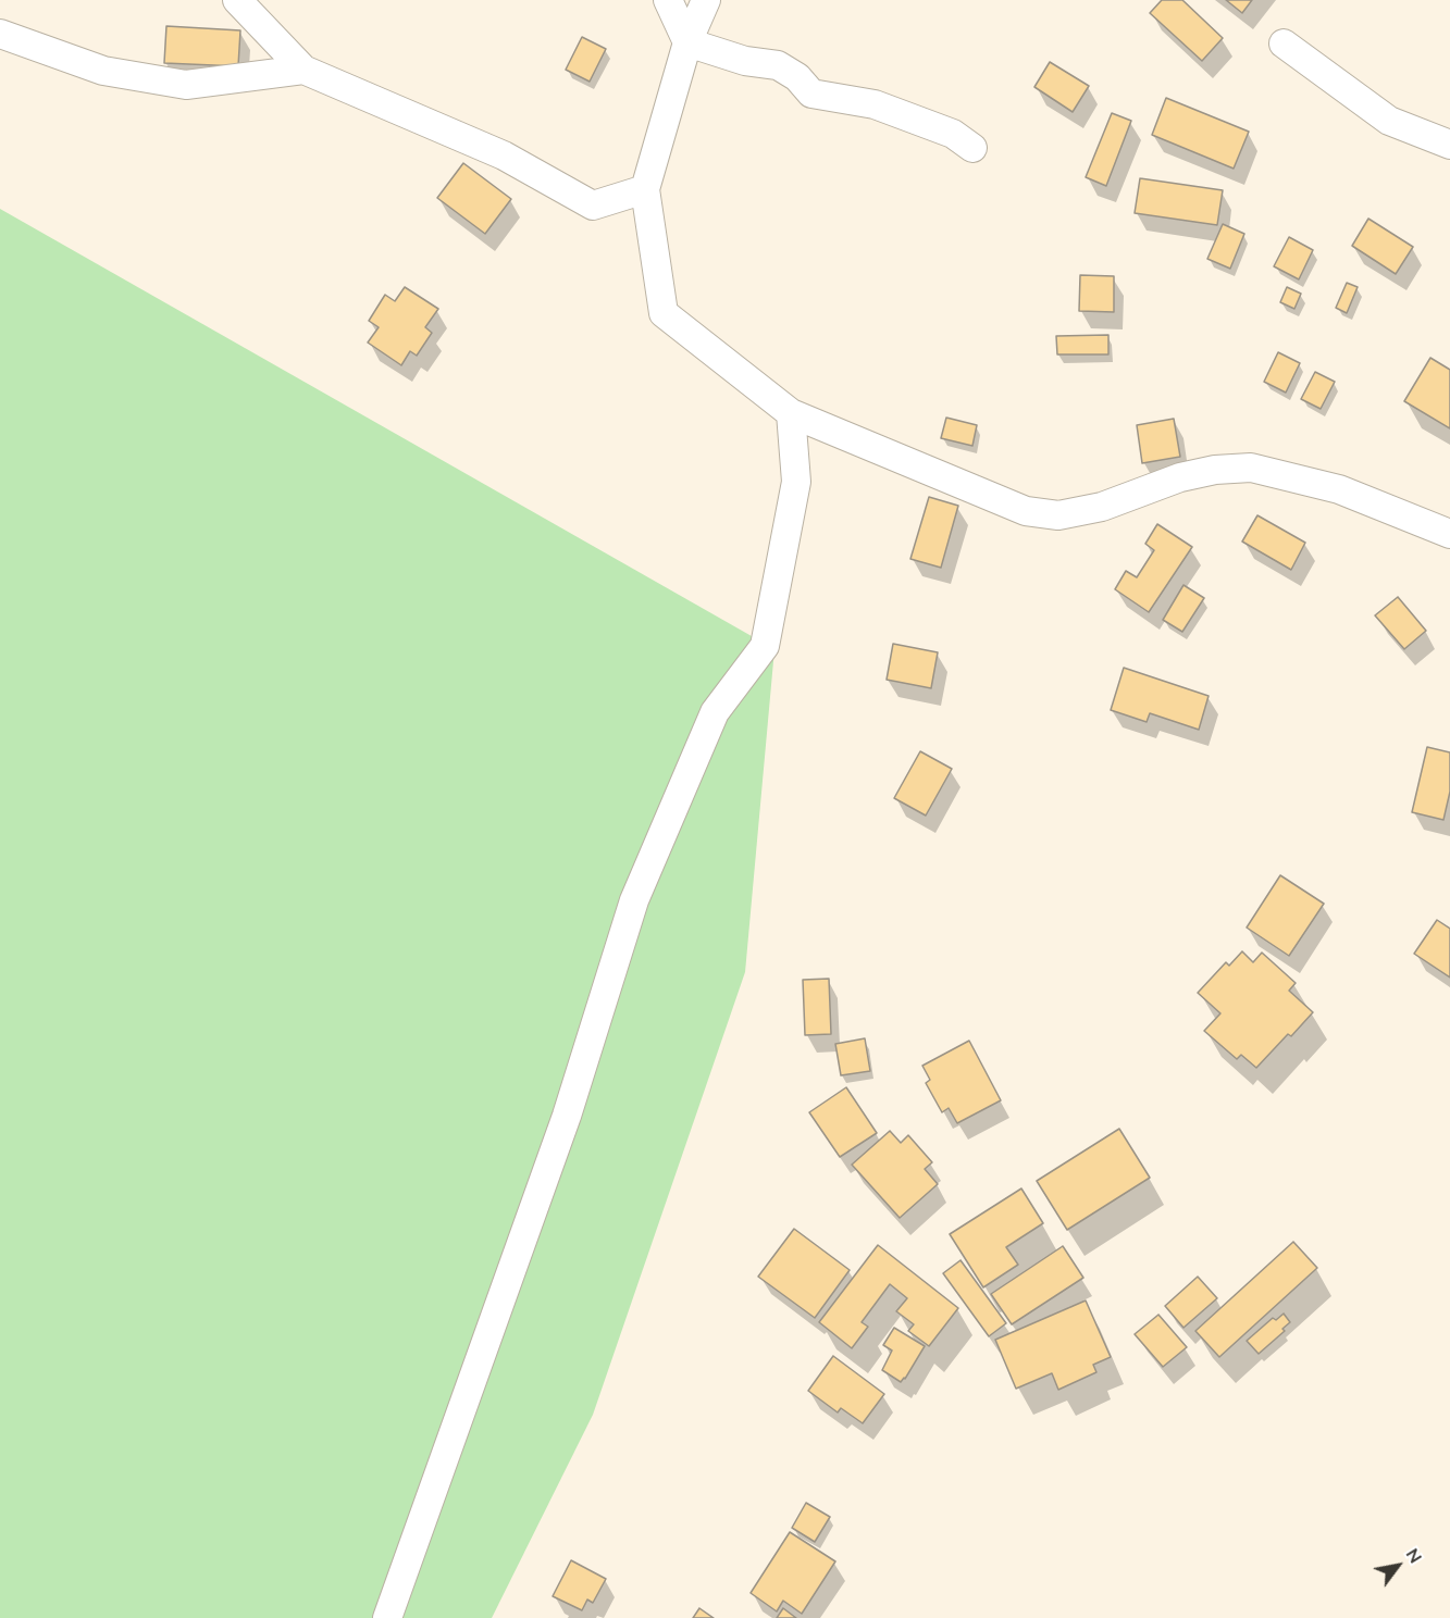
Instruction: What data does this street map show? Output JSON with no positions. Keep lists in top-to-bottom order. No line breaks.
{"north":"top right"}
